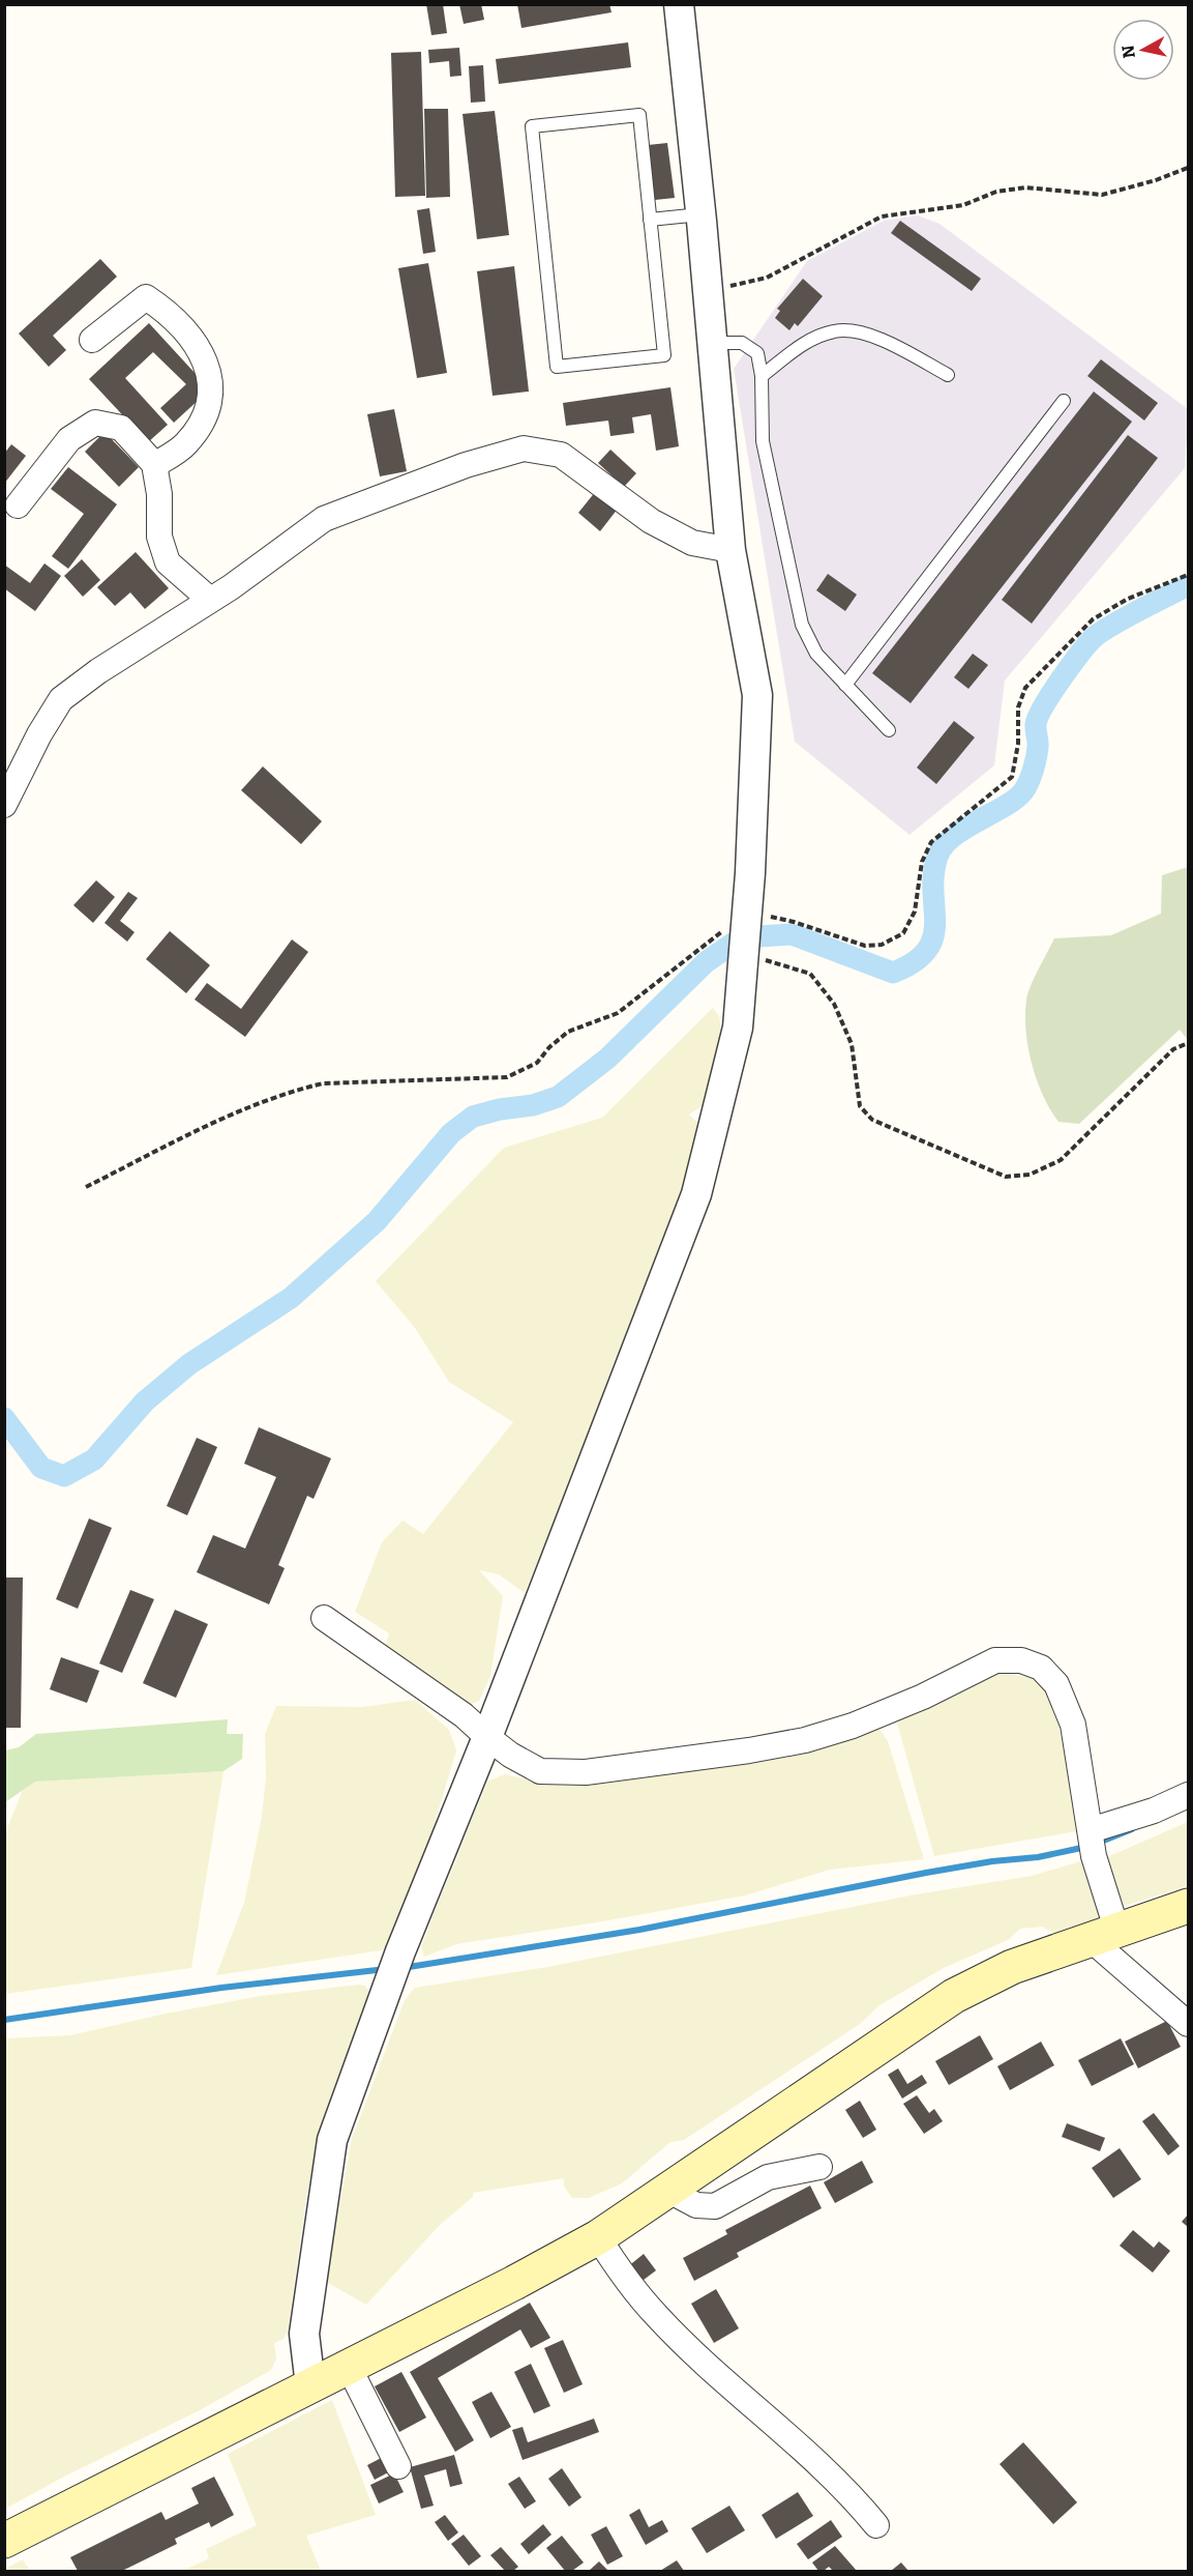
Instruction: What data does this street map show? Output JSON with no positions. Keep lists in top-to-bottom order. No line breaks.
{"north":"left"}
